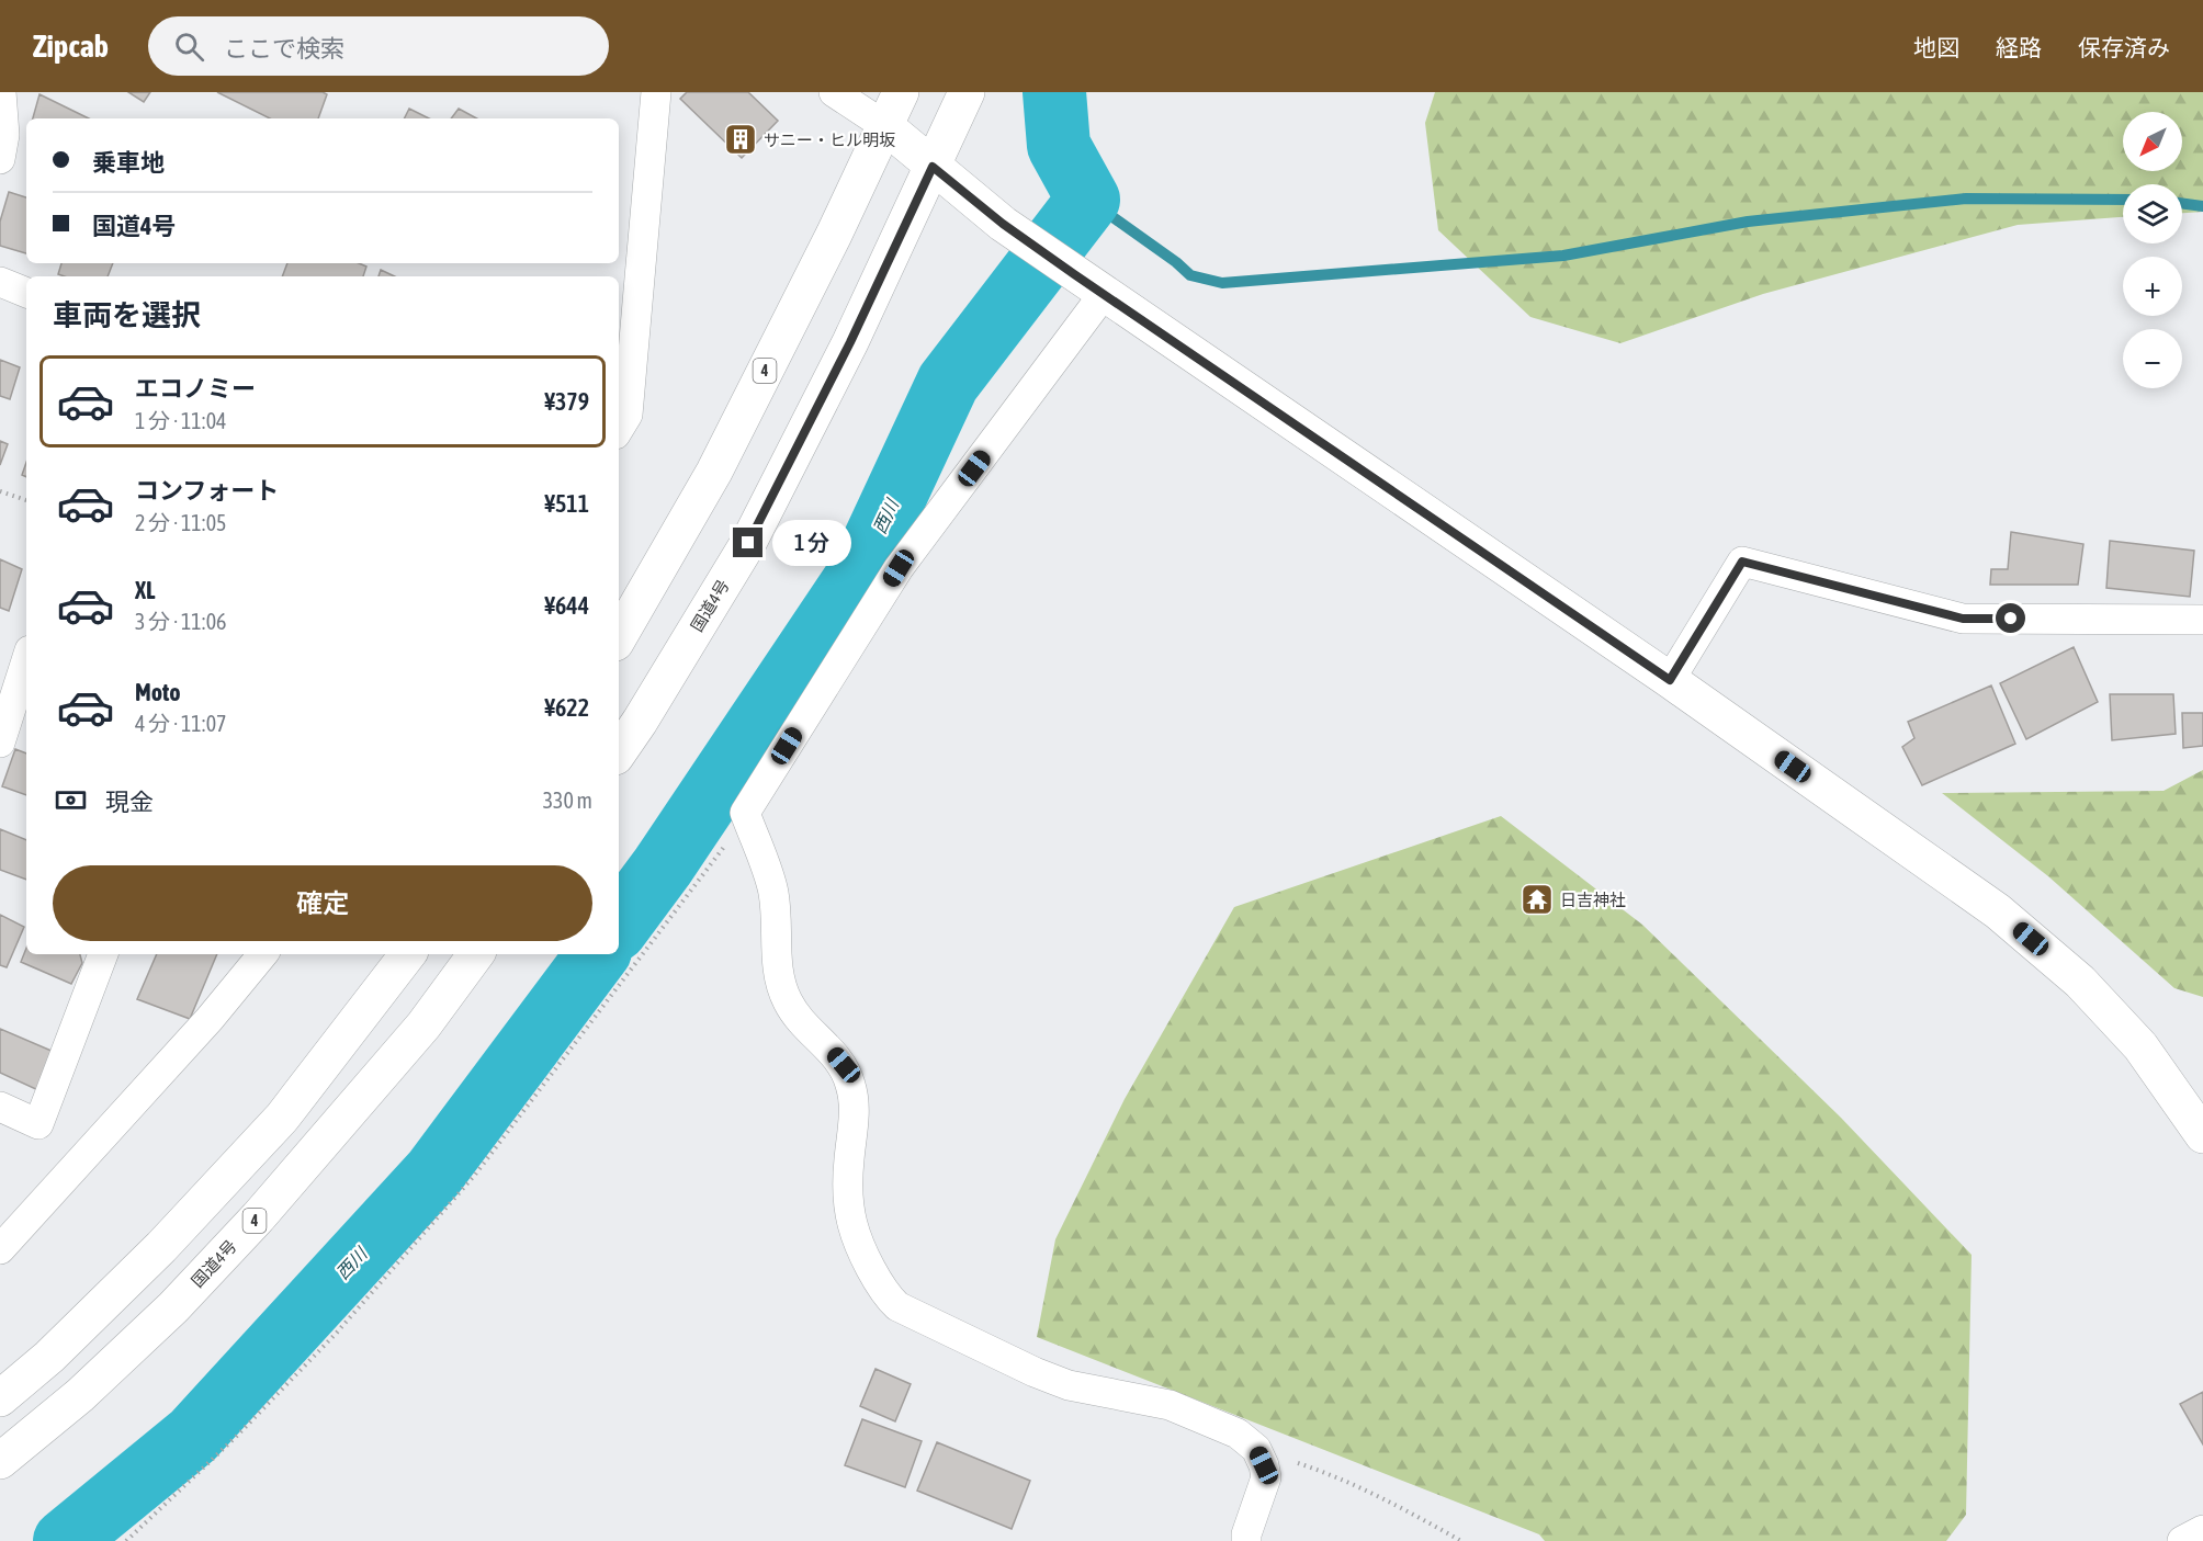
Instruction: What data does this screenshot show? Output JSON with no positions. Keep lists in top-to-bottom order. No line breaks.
{"streets":{"main road":["4","国道4号"]},"water":["西川"],"places":{"building":["サニー・ヒル明坂"],"temple":["日吉神社"]},"north":"bottom left","page":{"header":"Zipcab","search":"ここで検索","nav":["地図","経路","保存済み"],"map_buttons":["+","−"],"banner":["乗車地","国道4号"],"heading":"車両を選択","list":[{"name":"エコノミー","note":"1 分 · 11:04","value":"¥379"},{"name":"コンフォート","note":"2 分 · 11:05","value":"¥511"},{"name":"XL","note":"3 分 · 11:06","value":"¥644"},{"name":"Moto","note":"4 分 · 11:07","value":"¥622"}],"bubble":"1 分","pay":["現金","330 m"],"buttons":"確定"}}
